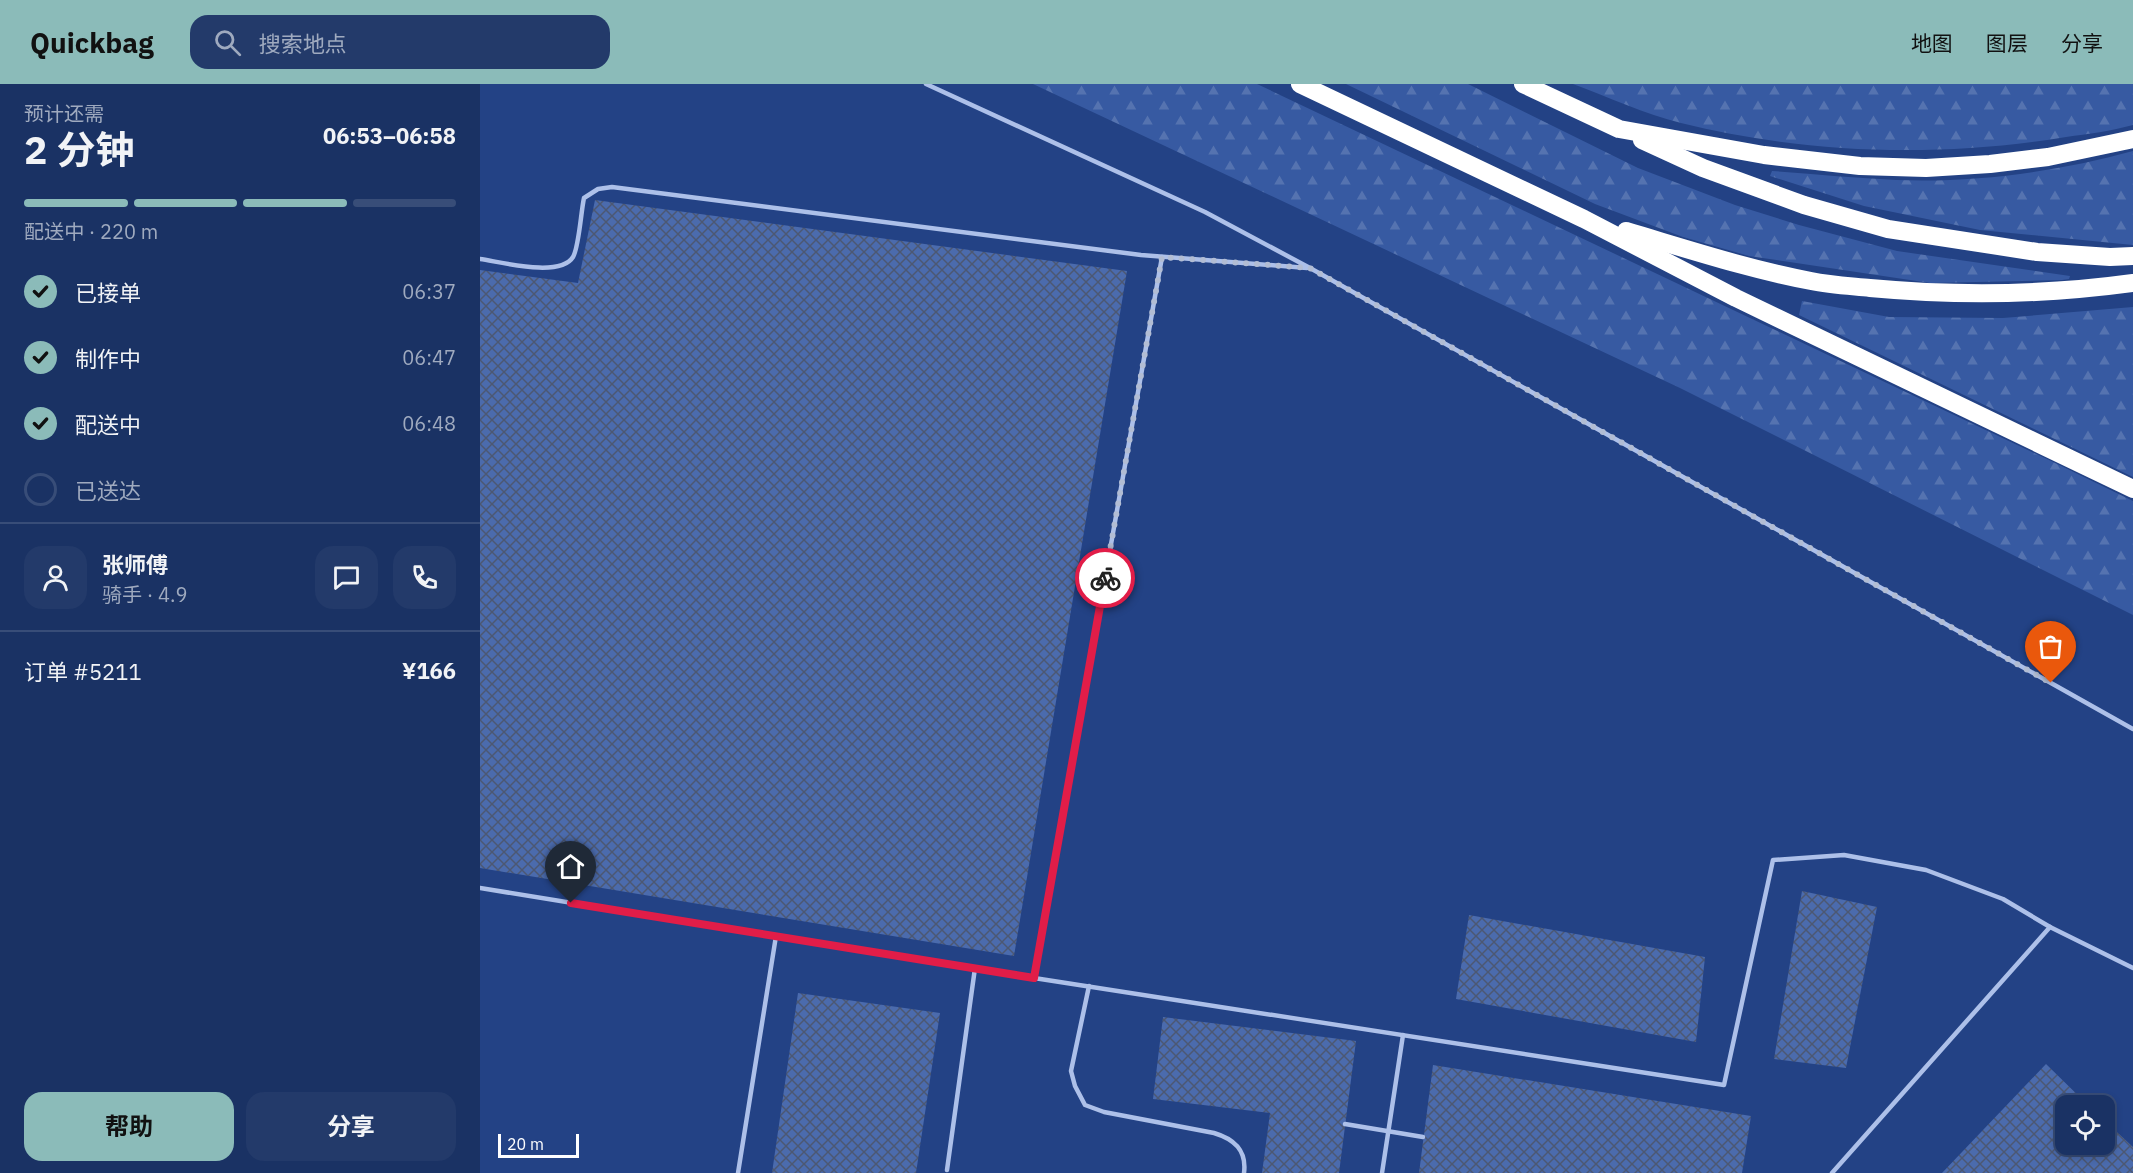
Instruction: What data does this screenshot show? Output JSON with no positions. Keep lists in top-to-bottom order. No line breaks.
{"scale_bar":"20 m","page":{"header":"Quickbag","search":"搜索地点","nav":["地图","图层","分享"],"heading":["2 分钟","预计还需","06:53–06:58"],"panel":["张师傅","骑手 · 4.9","订单 #5211","¥166"],"bar":"配送中 · 220 m","list":[["已接单","06:37"],["制作中","06:47"],["配送中","06:48"],"已送达"],"buttons":["帮助","分享"],"scale":"20 m"}}
